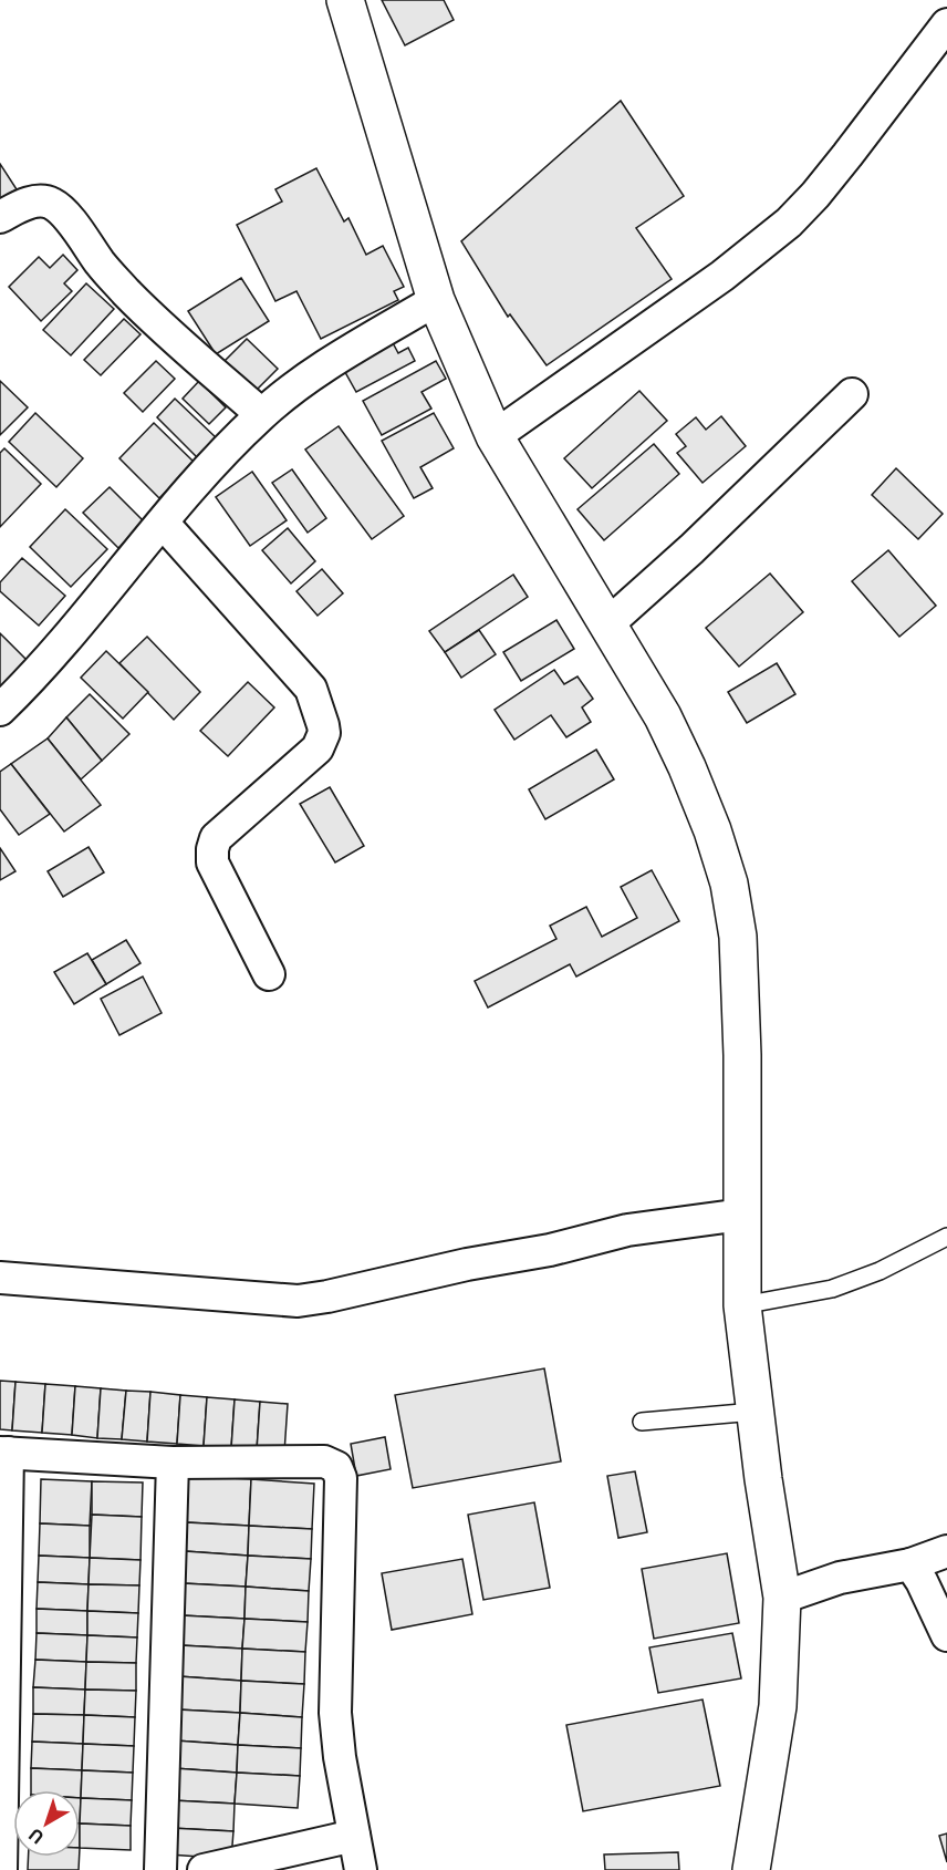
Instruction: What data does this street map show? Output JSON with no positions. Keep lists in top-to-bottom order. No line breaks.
{"north":"bottom left"}
